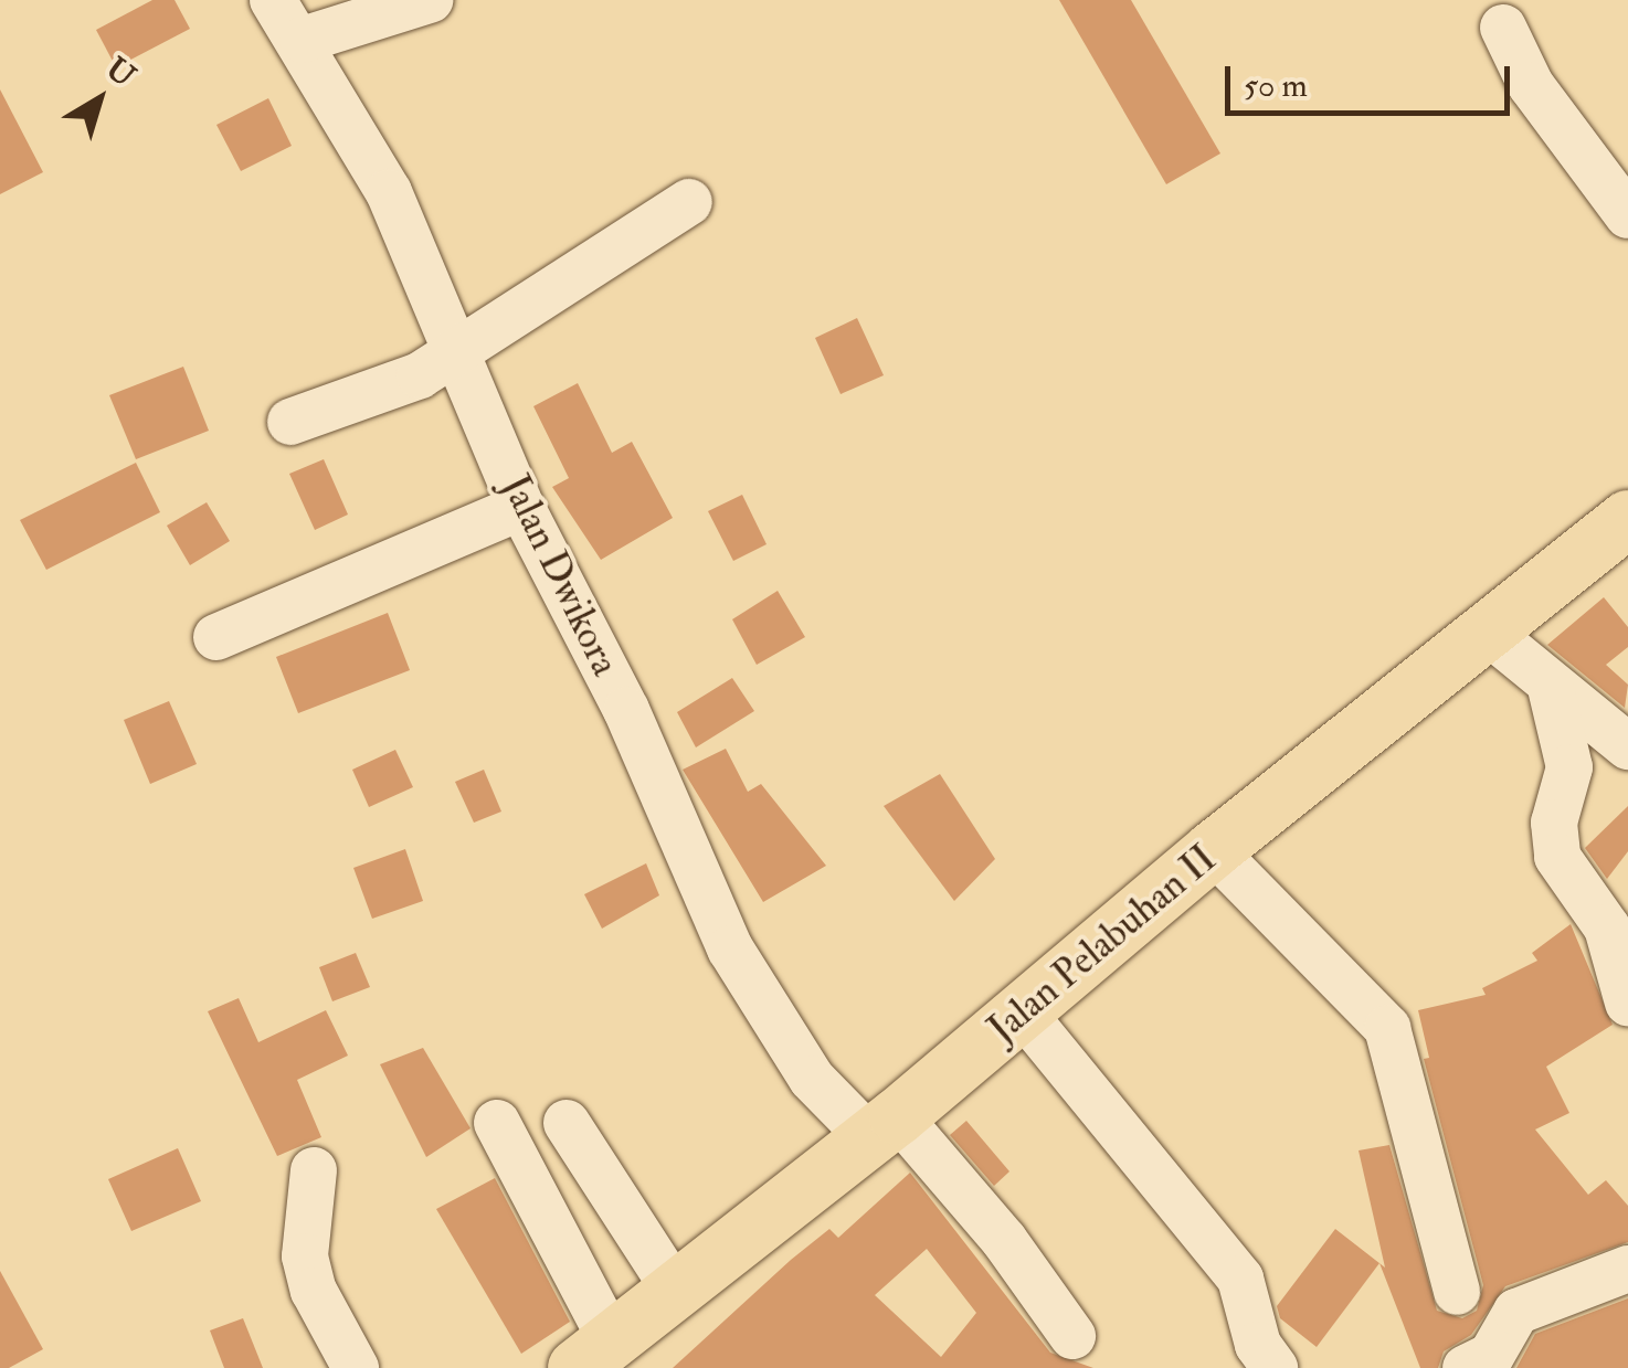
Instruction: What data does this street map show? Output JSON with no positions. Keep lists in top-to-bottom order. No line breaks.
{"streets":{"main road":["Jalan Pelabuhan II"],"street":["Jalan Dwikora"]},"crossings":[["Jalan Dwikora","Jalan Pelabuhan II"]],"scale_bar":"50 m","north":"top right"}
